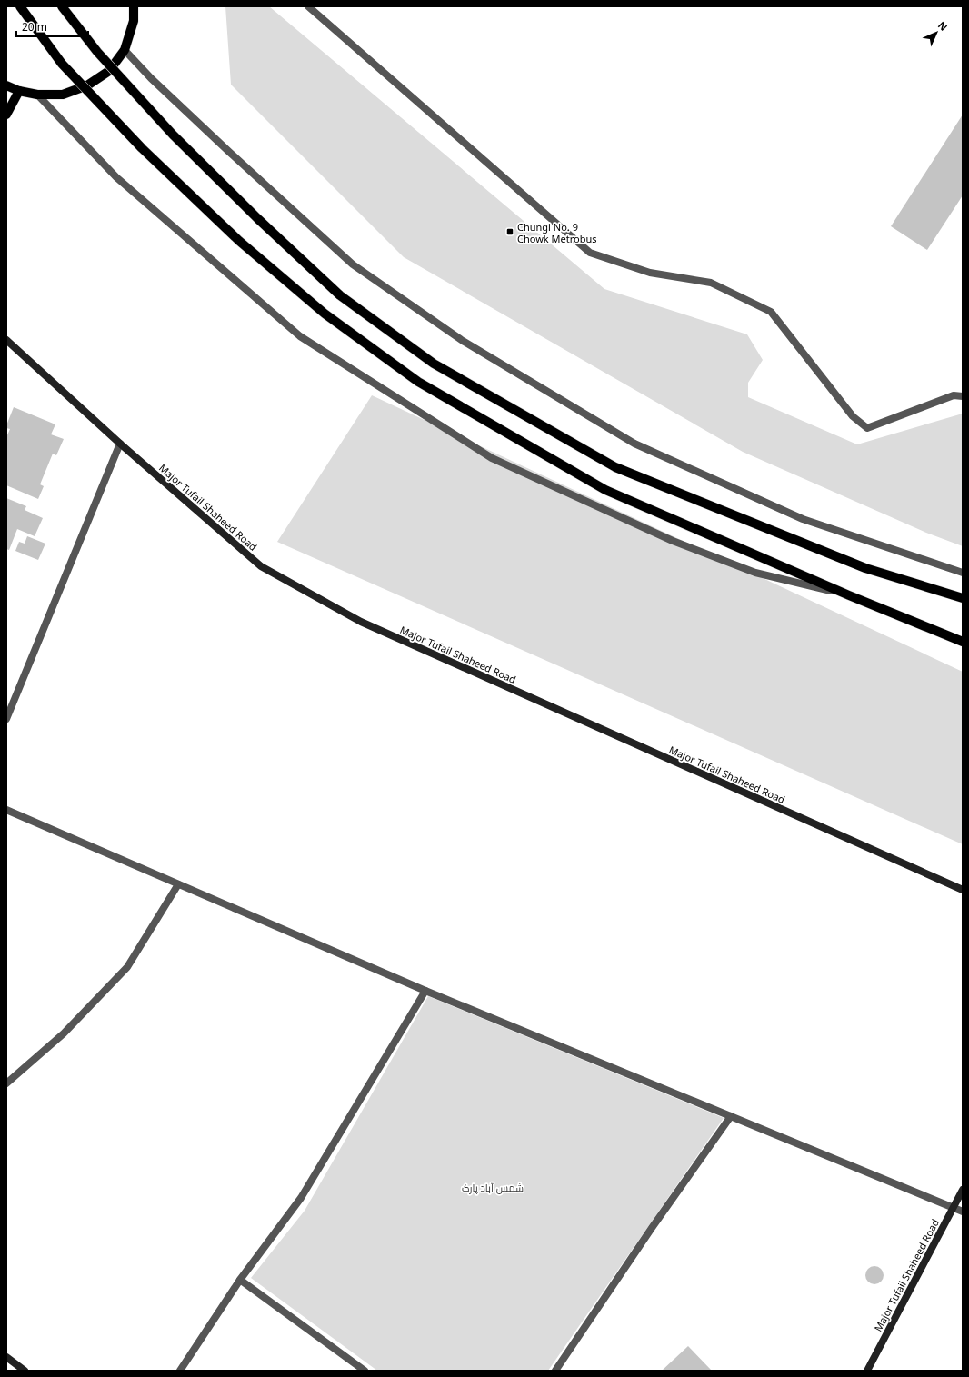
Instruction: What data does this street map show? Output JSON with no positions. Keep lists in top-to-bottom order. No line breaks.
{"streets":{"street":["Major Tufail Shaheed Road"]},"parks":["شمس آباد پارک"],"places":{"transit":["Chungi No. 9 Chowk Metrobus"]},"scale_bar":"20 m","north":"top right"}
